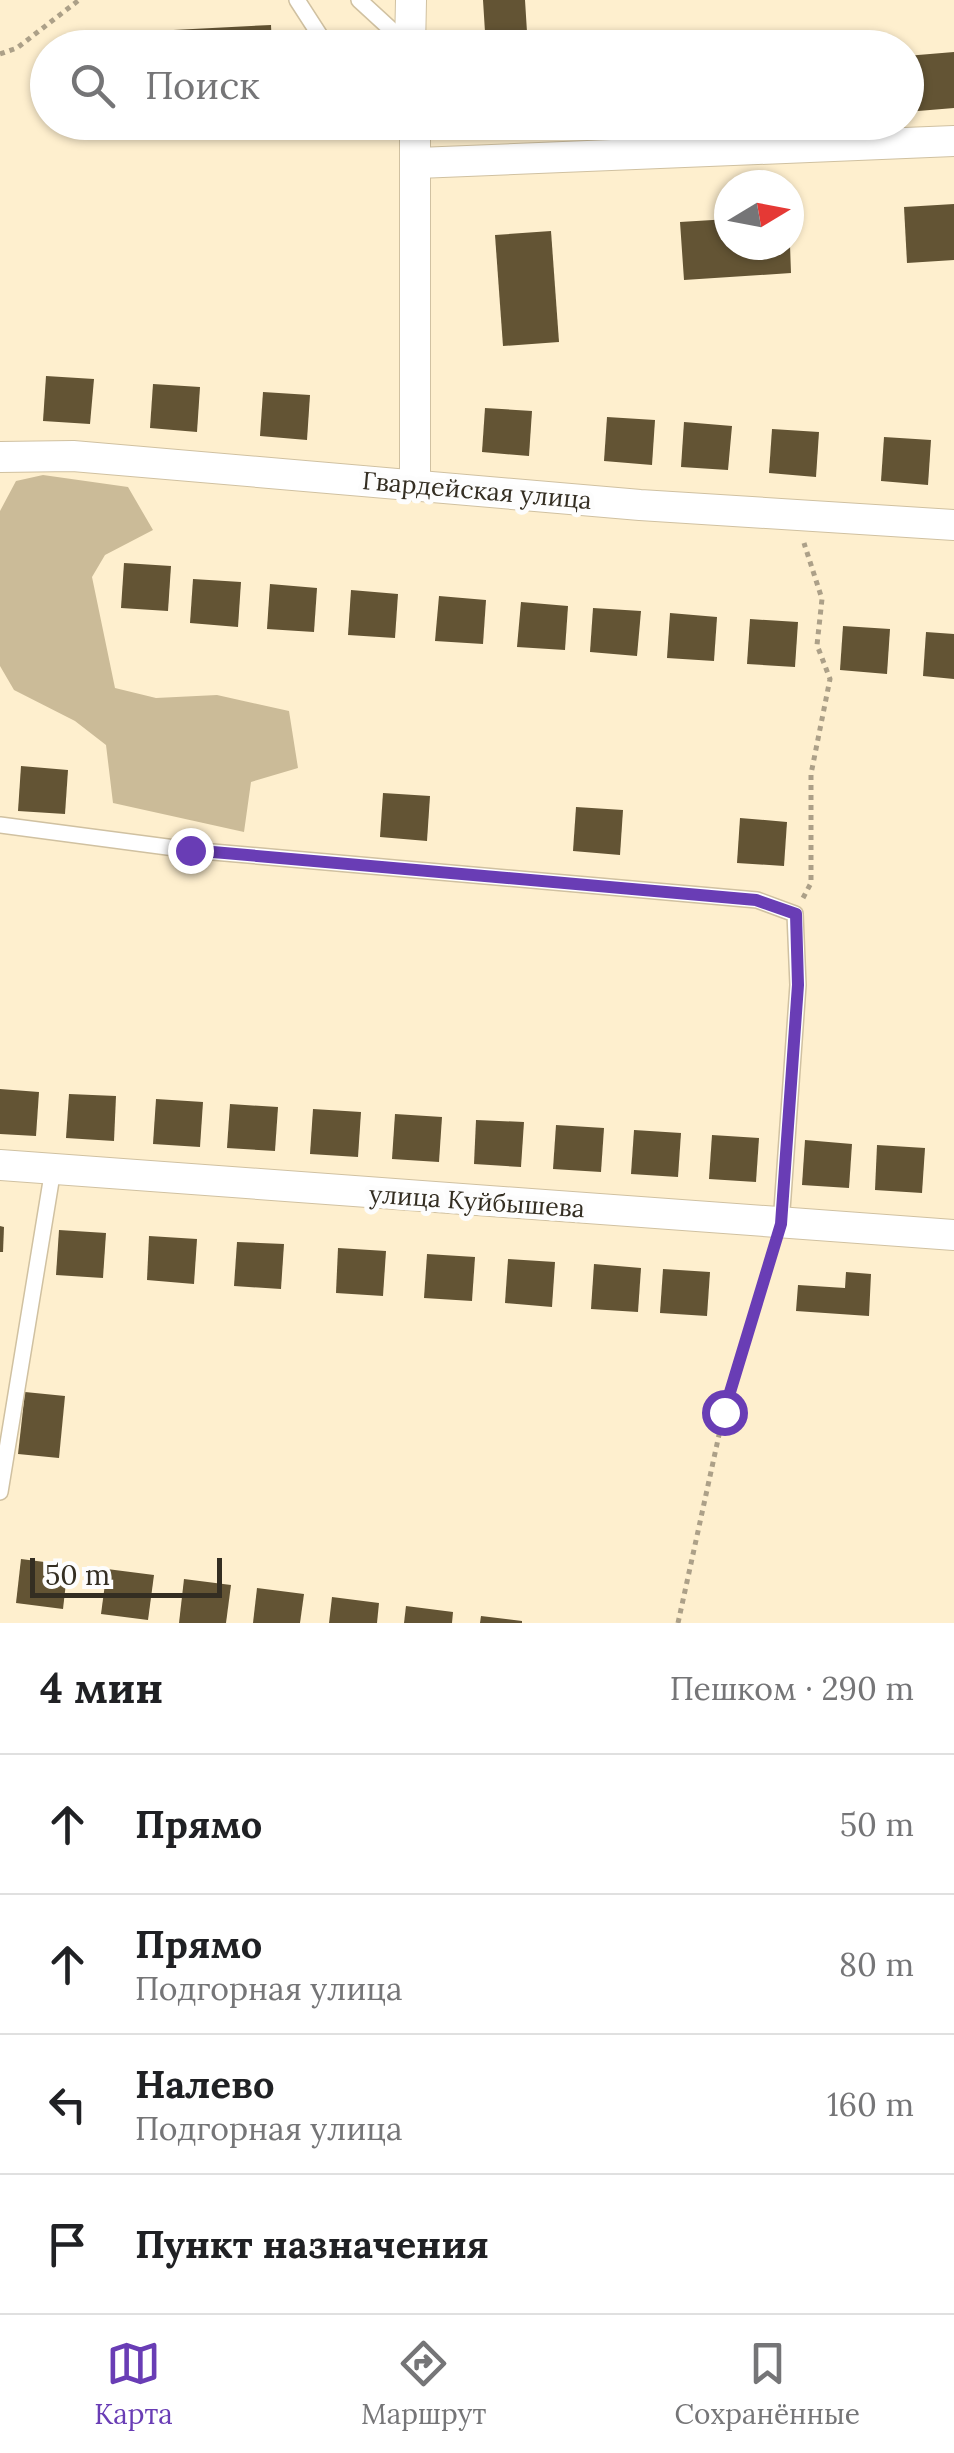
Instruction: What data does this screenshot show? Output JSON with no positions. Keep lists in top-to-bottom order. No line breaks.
{"streets":{"street":["Гвардейская улица","улица Куйбышева"]},"scale_bar":"50 m","north":"right","page":{"search":"Поиск","scale":"50 m","heading":["4 мин","Пешком · 290 m"],"list":[["Прямо","50 m"],["Прямо","Подгорная улица","80 m"],["Налево","Подгорная улица","160 m"],"Пункт назначения"],"nav":["Карта","Маршрут","Сохранённые"]}}
